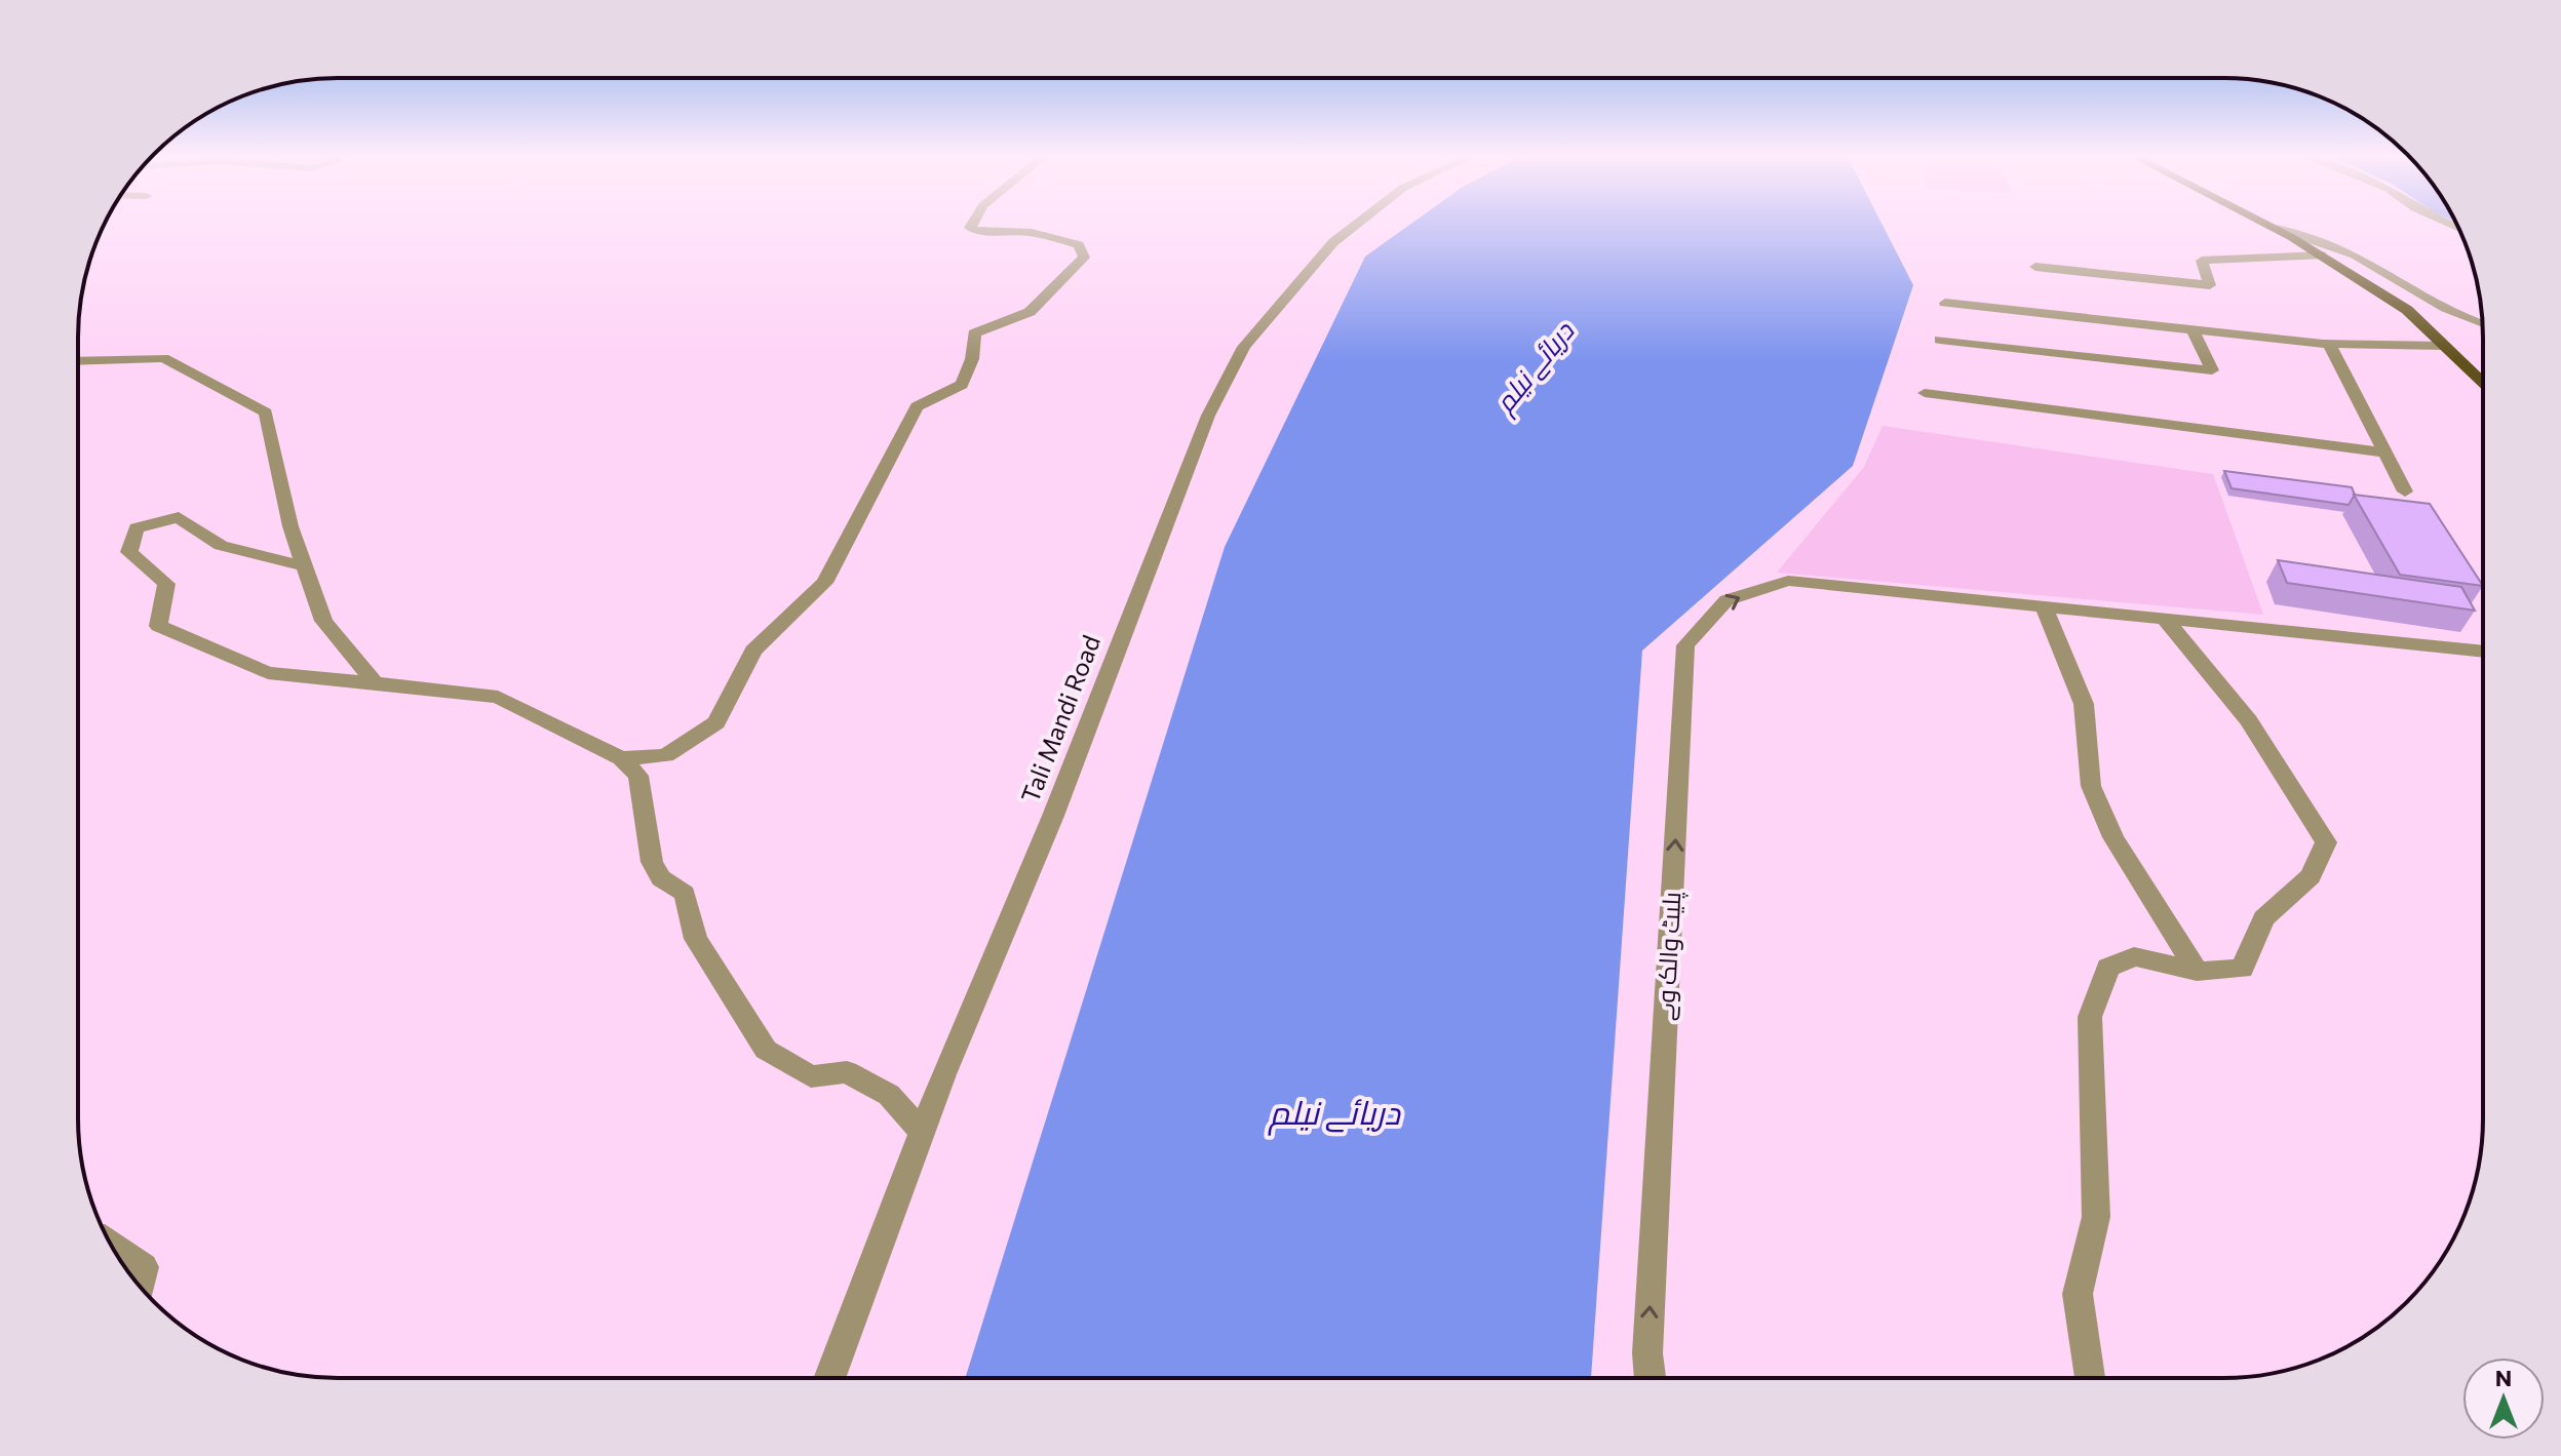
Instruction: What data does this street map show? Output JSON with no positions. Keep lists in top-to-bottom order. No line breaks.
{"streets":{"street":["Tali Mandi Road","پلیٹ والک وے"]},"water":["دریائے نیلم"],"north":"top"}
